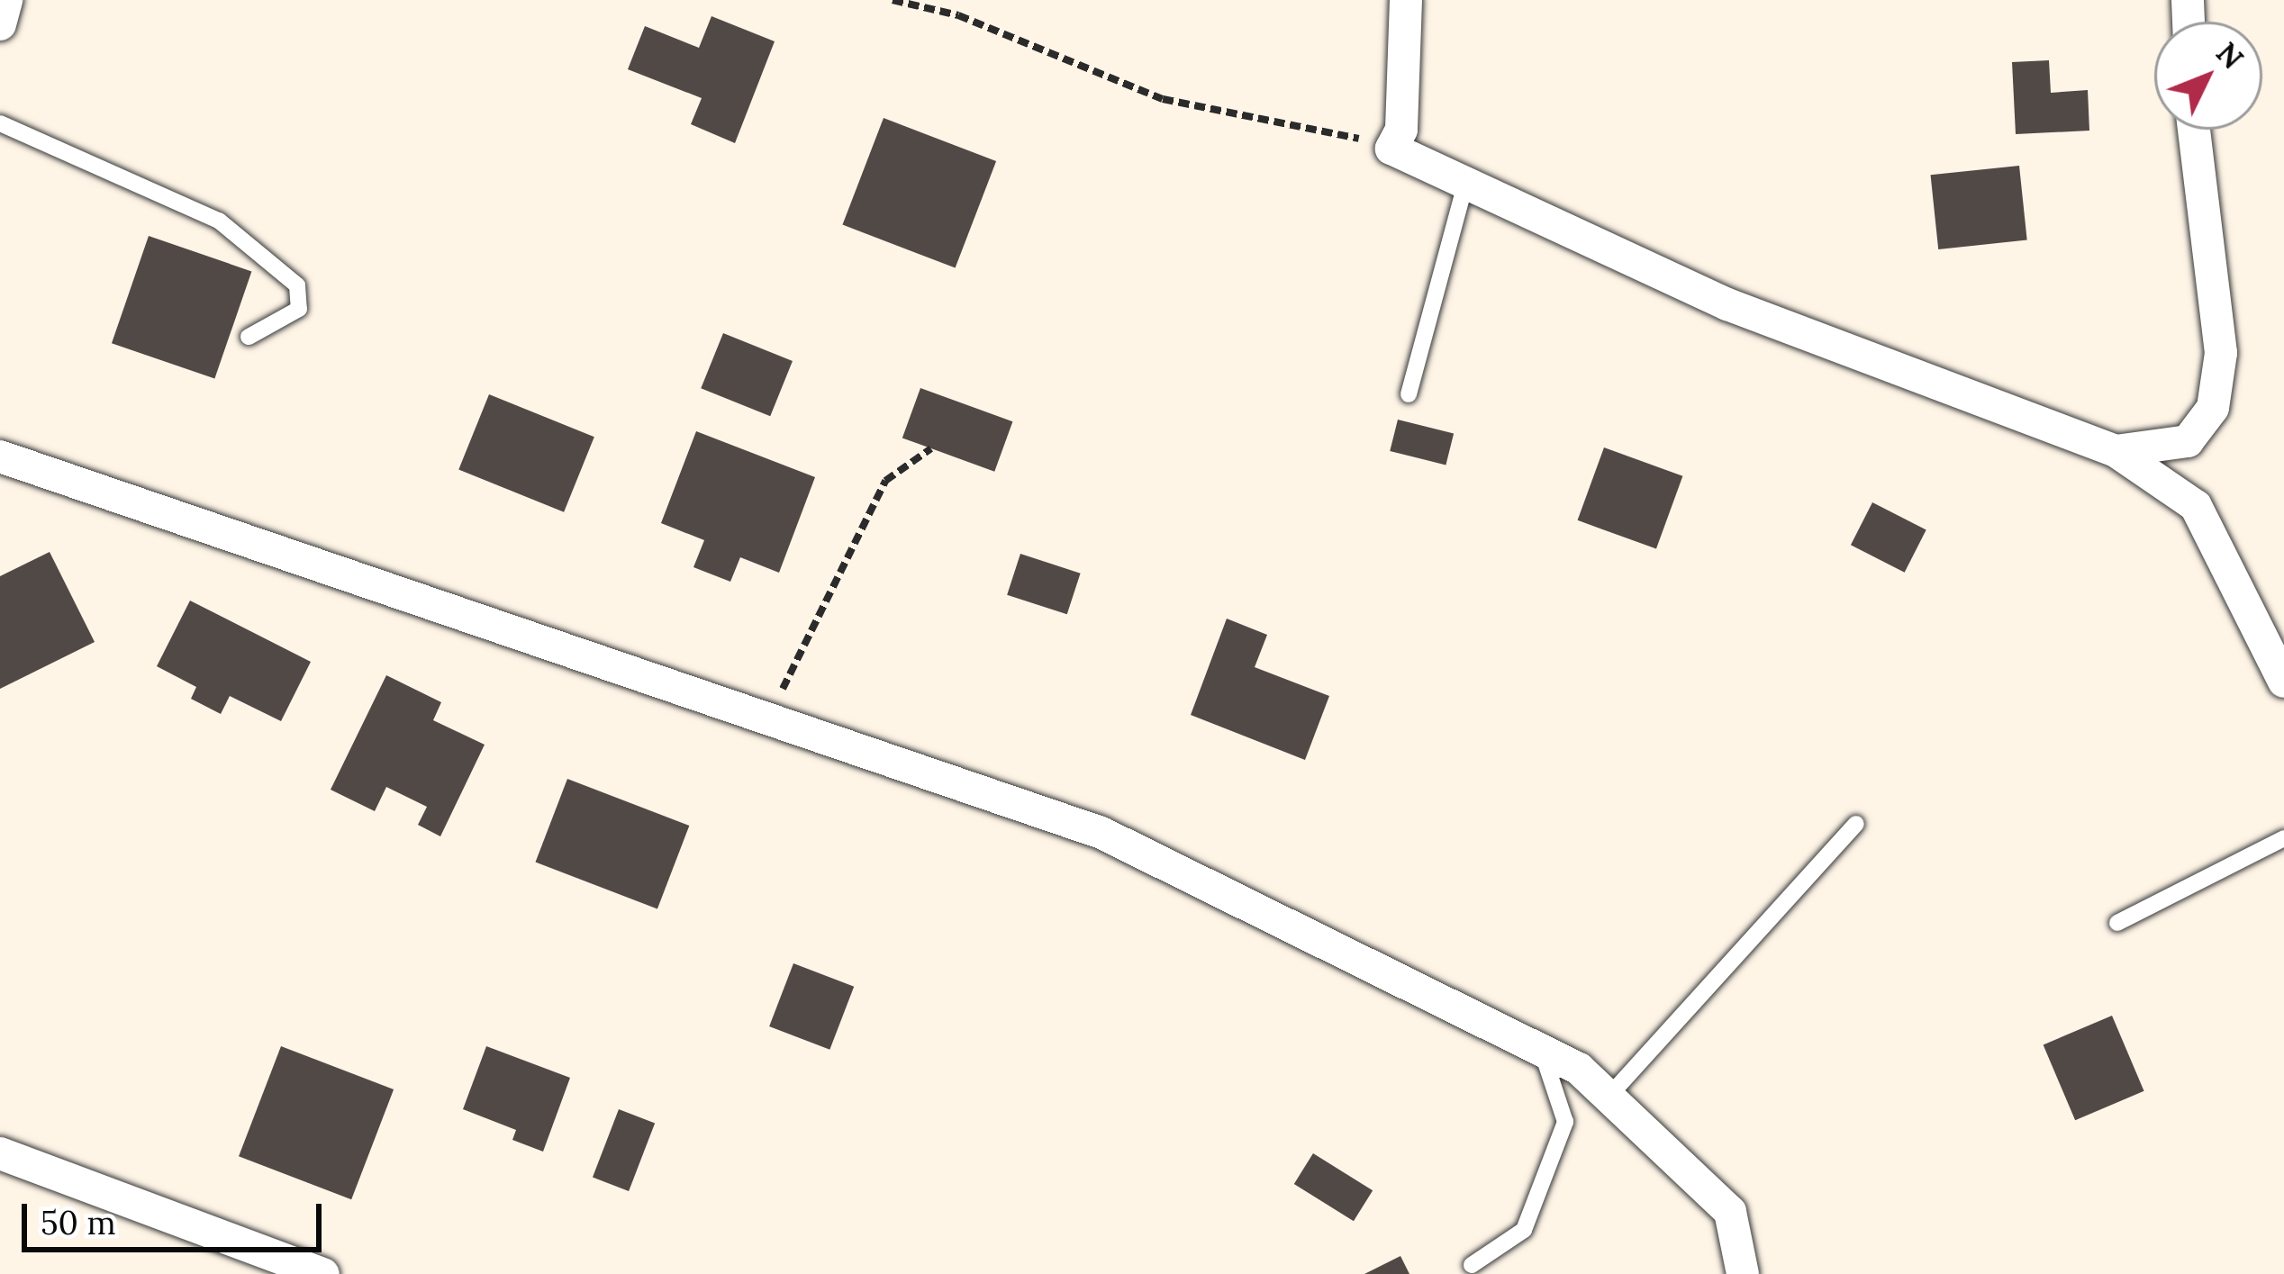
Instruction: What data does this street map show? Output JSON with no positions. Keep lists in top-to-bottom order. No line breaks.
{"scale_bar":"50 m","north":"top right"}
